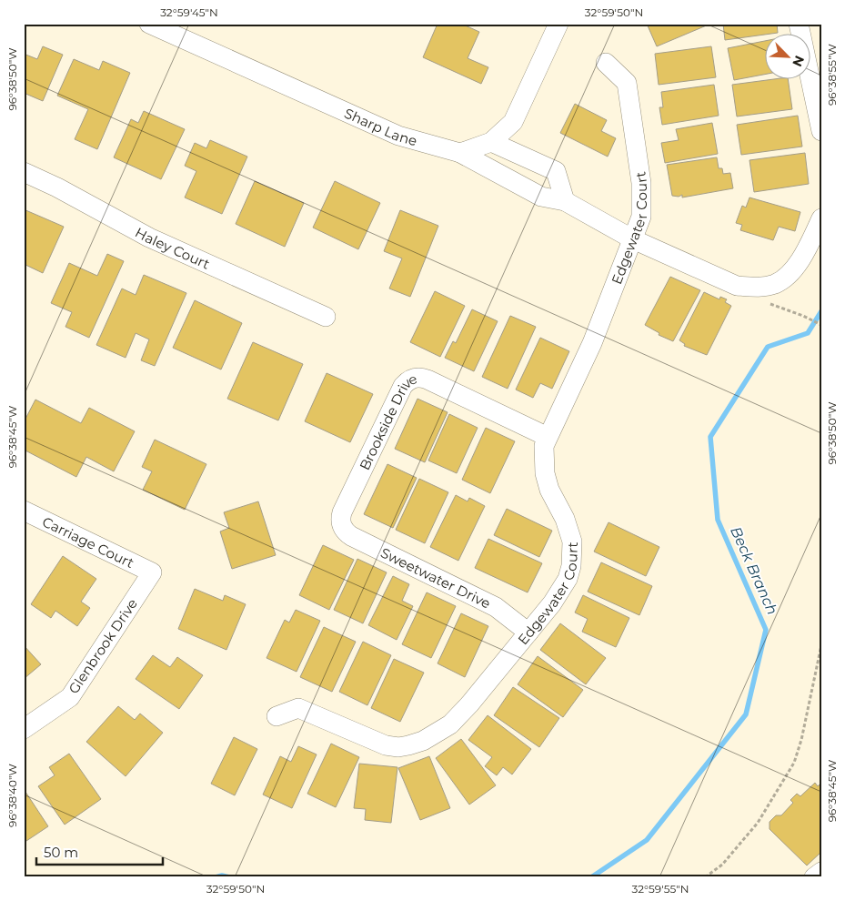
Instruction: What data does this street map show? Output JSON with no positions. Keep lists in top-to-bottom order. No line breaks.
{"streets":{"street":["Sharp Lane","Edgewater Court","Haley Court","Brookside Drive","Carriage Court","Sweetwater Drive","Glenbrook Drive"]},"crossings":[["Sharp Lane","Edgewater Court"],["Edgewater Court","Brookside Drive"],["Edgewater Court","Sweetwater Drive"],["Brookside Drive","Sweetwater Drive"],["Carriage Court","Glenbrook Drive"]],"water":["Beck Branch"],"scale_bar":"50 m","north":"bottom right","coordinates":["32°59'45\"N","32°59'50\"N","96°38'55\"W","96°38'50\"W","96°38'45\"W","96°38'40\"W","32°59'55\"N"]}
